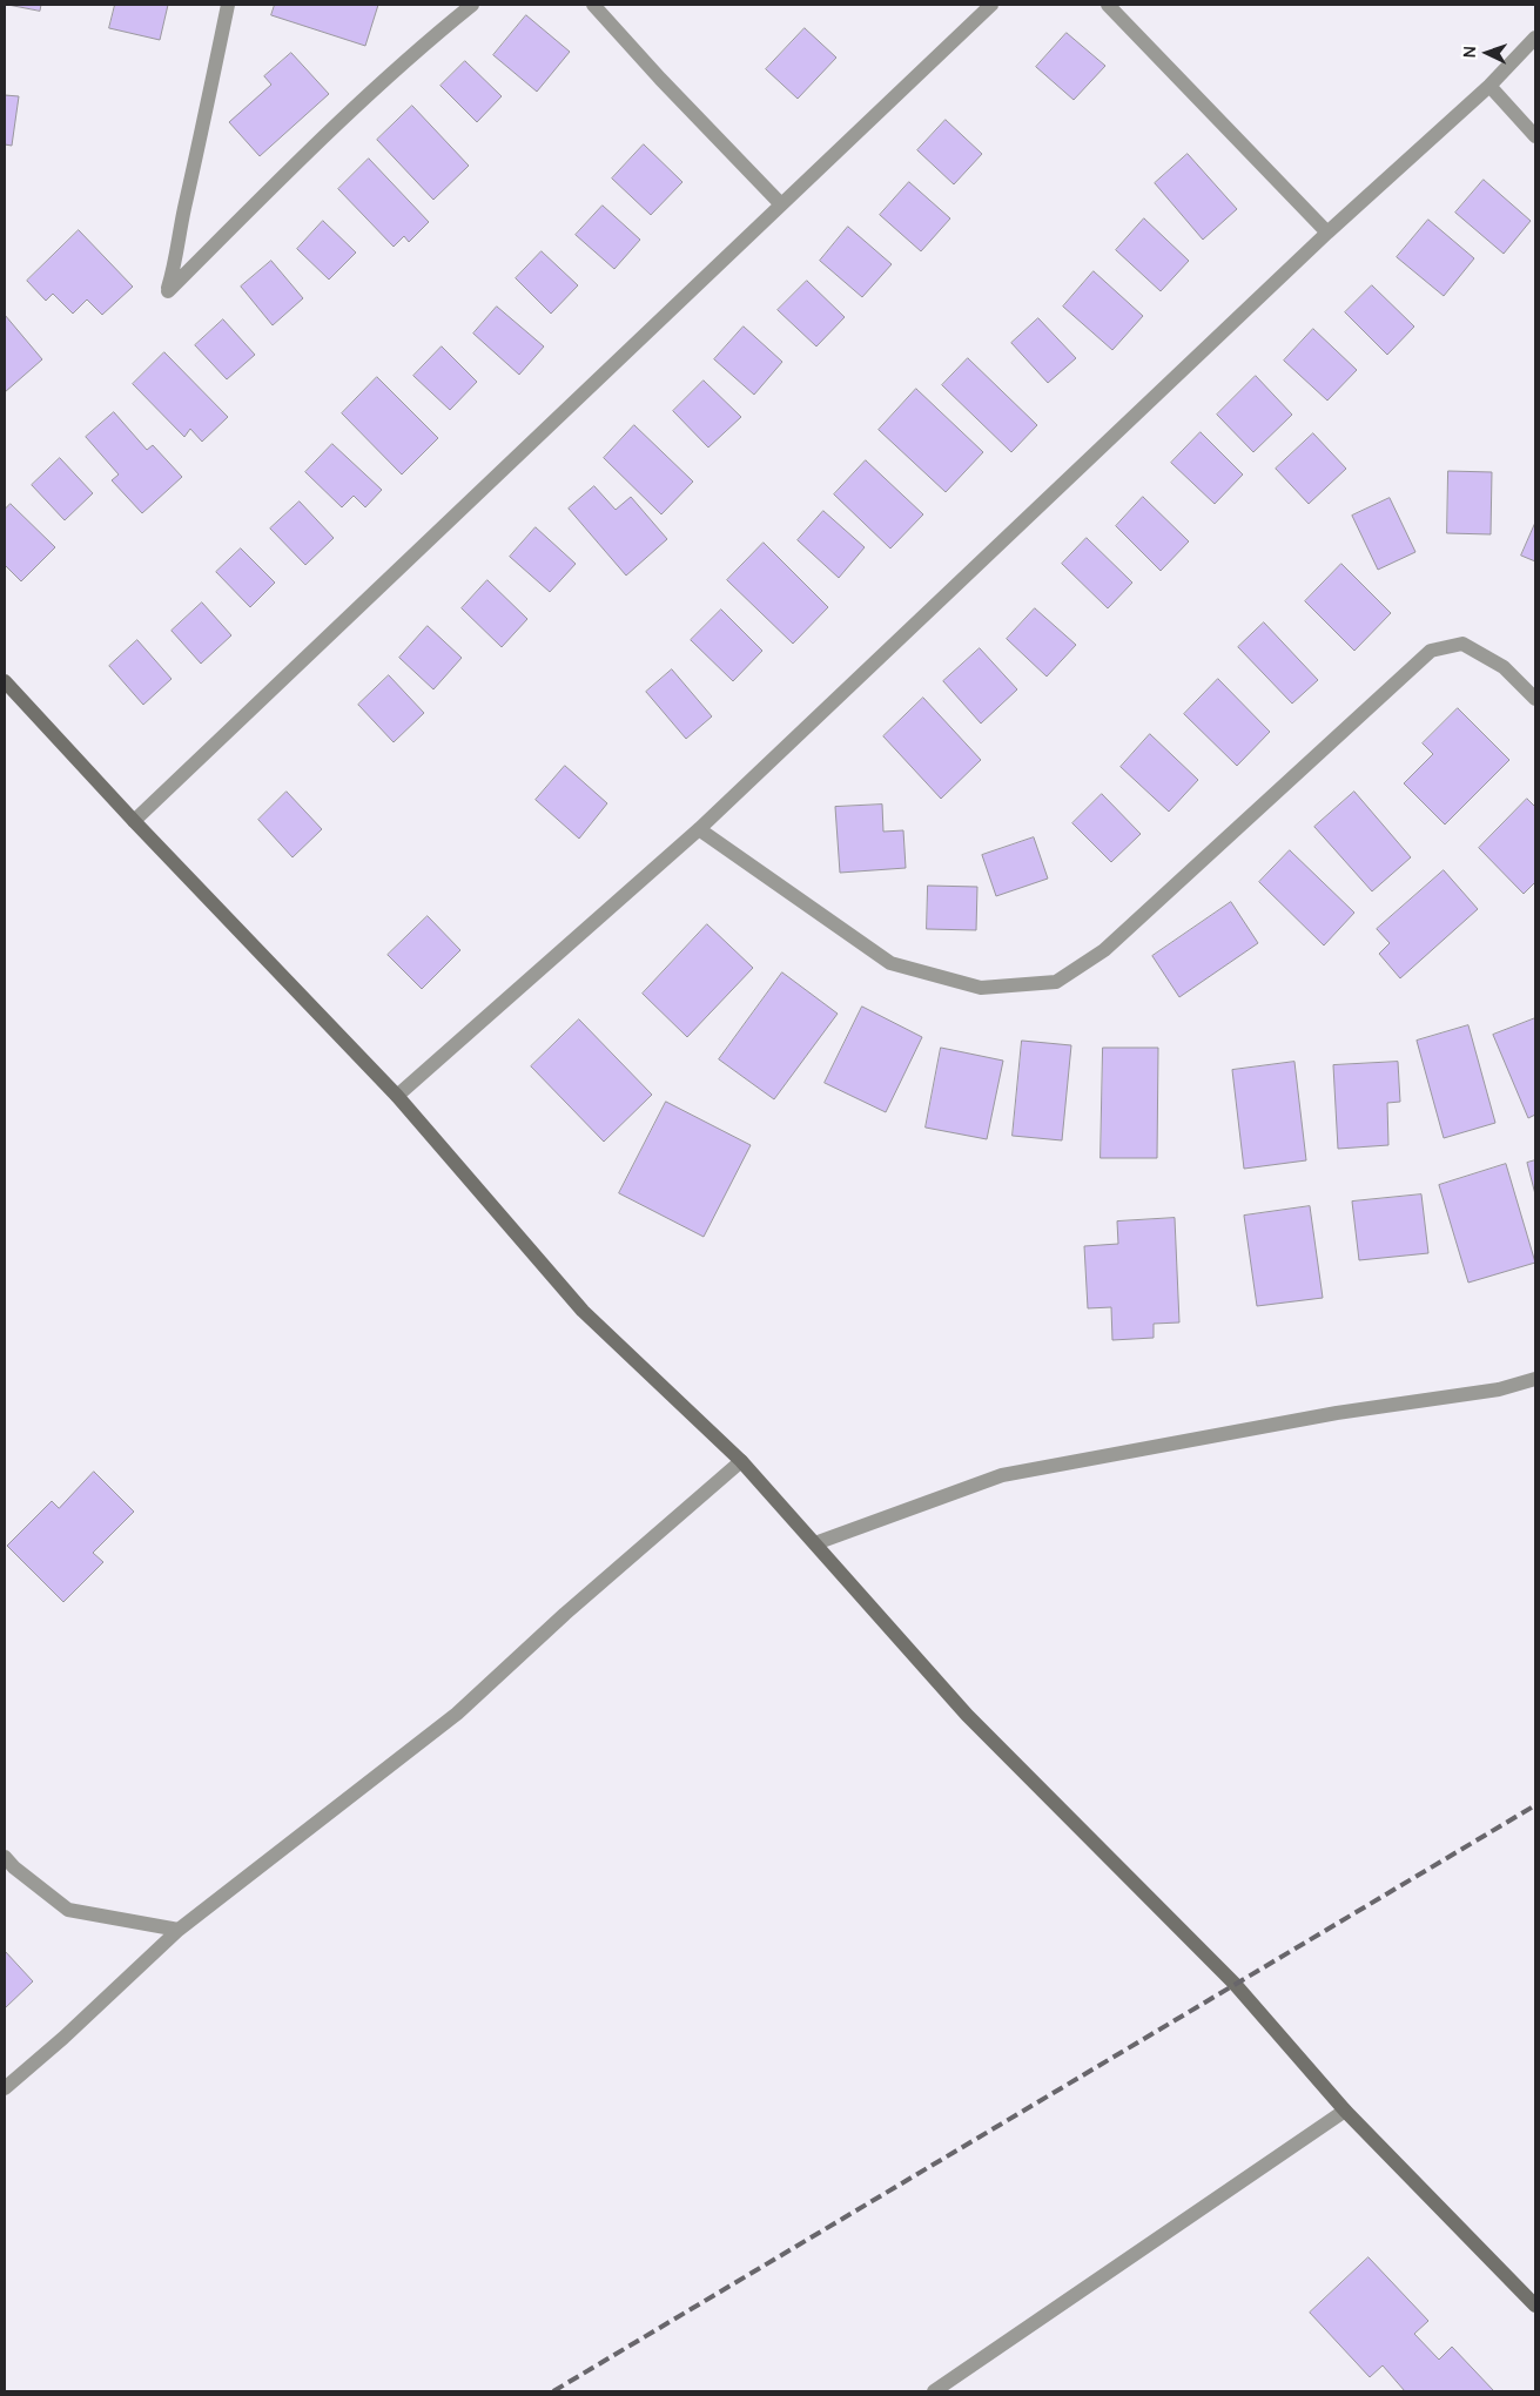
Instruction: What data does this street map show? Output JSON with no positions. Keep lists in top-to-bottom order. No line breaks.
{"north":"left"}
